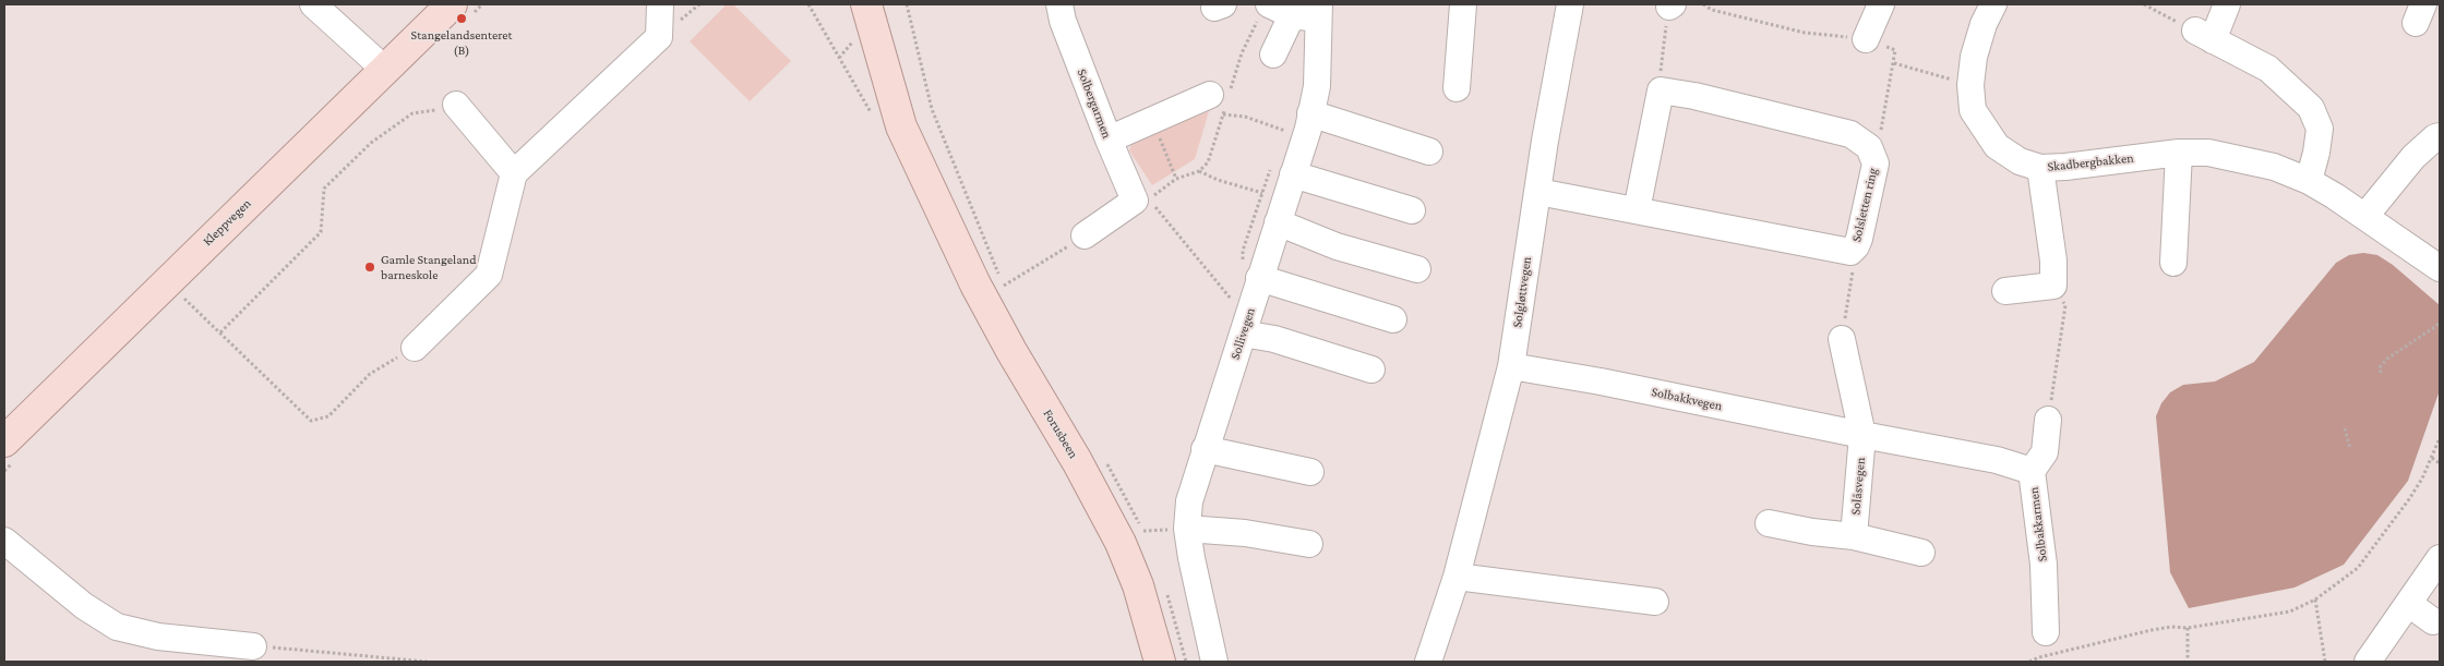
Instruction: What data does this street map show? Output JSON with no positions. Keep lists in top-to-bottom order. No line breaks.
{"streets":{"main road":["Kleppvegen","Forusbeen"],"street":["Solbergarmen","Skadbergbakken","Solsletten ring","Solgløttvegen","Sollivegen","Solbakkvegen","Solåsvegen","Solbakkarmen"]},"crossings":[["Solsletten ring","Solgløttvegen"],["Solgløttvegen","Solbakkvegen"],["Solbakkvegen","Solåsvegen"],["Solbakkvegen","Solbakkarmen"]],"places":["Stangelandsenteret (B)","Gamle Stangeland barneskole"]}
